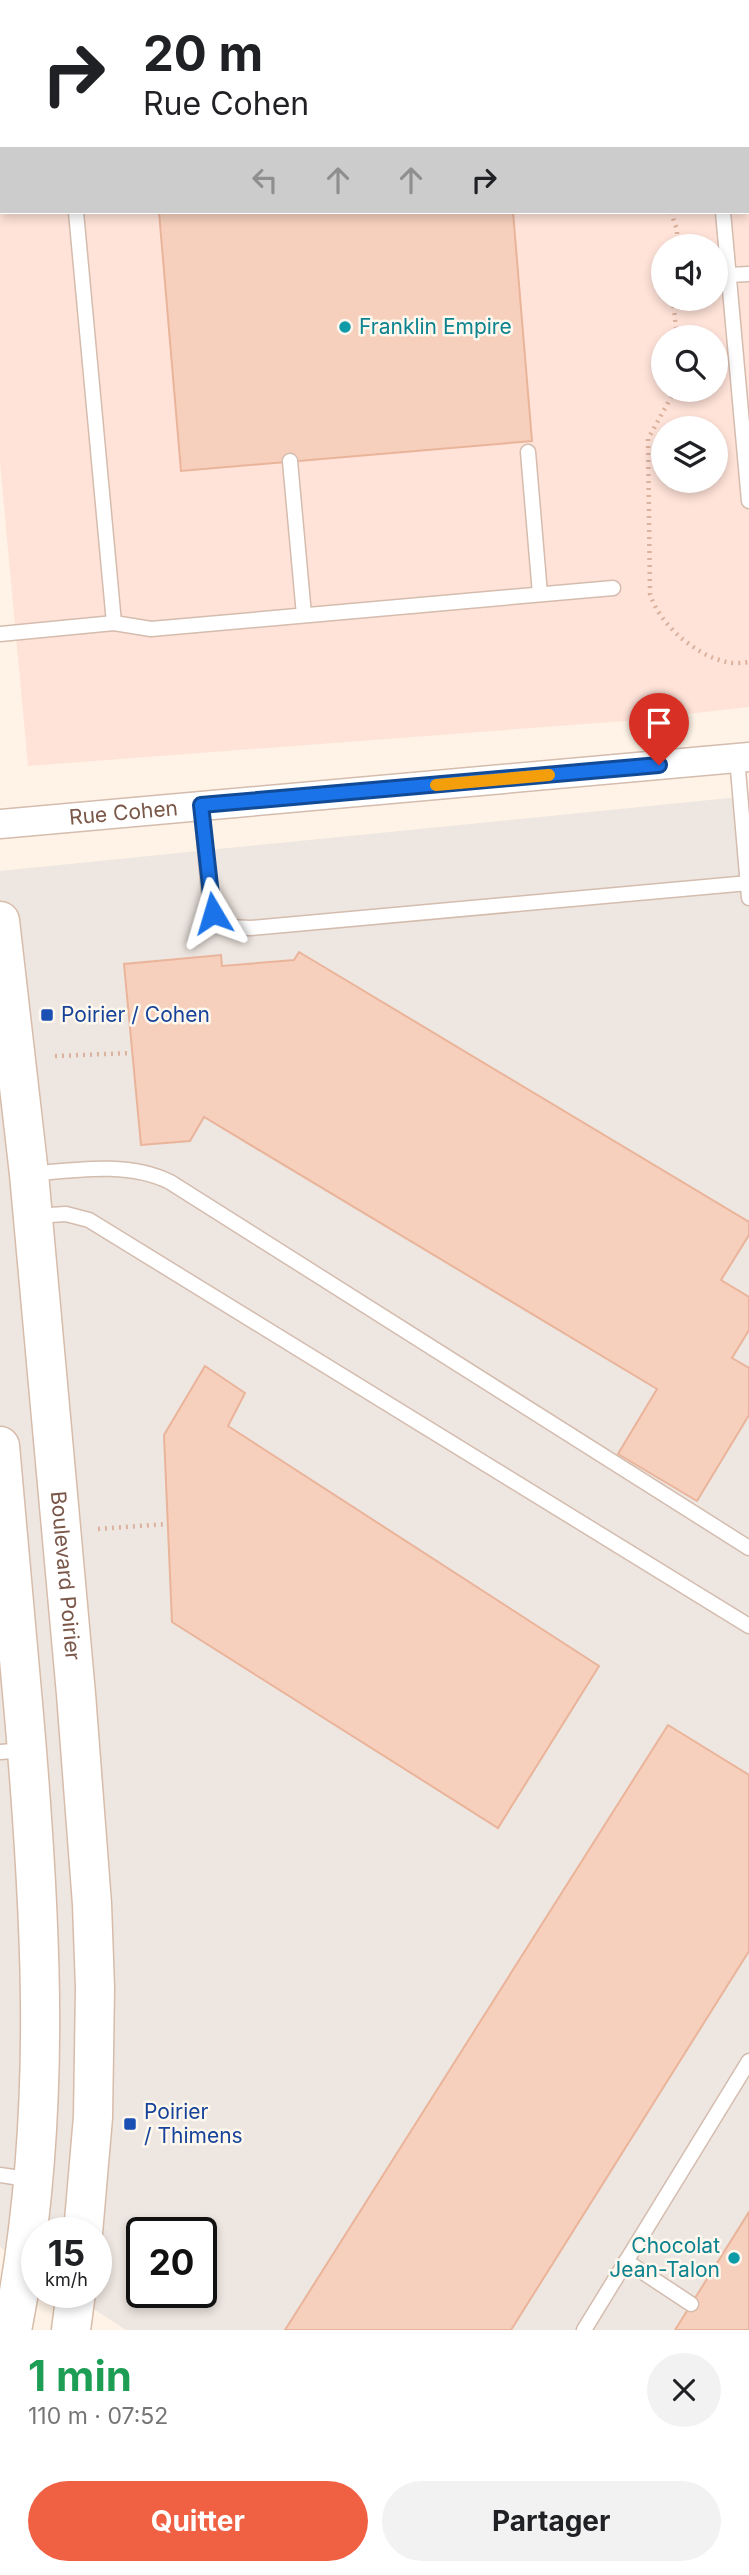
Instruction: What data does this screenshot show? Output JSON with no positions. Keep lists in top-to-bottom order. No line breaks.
{"streets":{"street":["Rue Cohen","Boulevard Poirier"]},"places":{"other":["Franklin Empire","Chocolat Jean-Talon"],"transit":["Poirier / Cohen","Poirier / Thimens"]},"page":{"turn":["20 m","Rue Cohen"],"speed":"15 km/h","limit":"20","heading":["1 min","110 m · 07:52"],"buttons":["Quitter","Partager"]}}
